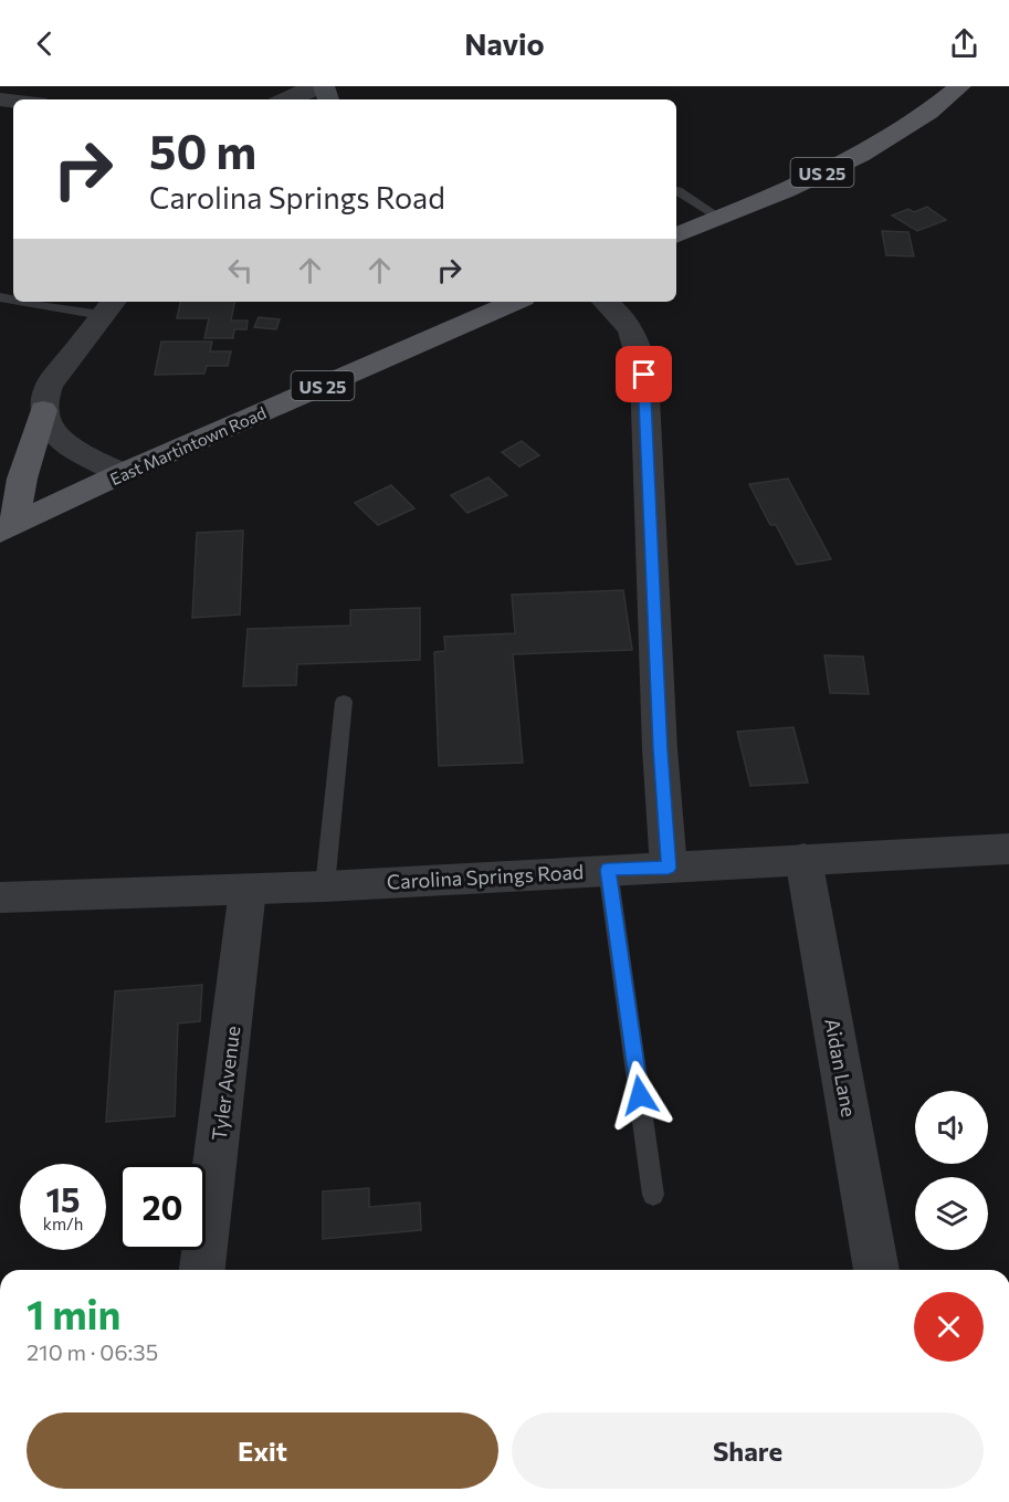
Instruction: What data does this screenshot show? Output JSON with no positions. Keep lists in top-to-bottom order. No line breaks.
{"streets":{"main road":["US 25","East Martintown Road"],"street":["Carolina Springs Road","Aidan Lane","Tyler Avenue"]},"crossings":[["Carolina Springs Road","Aidan Lane"],["Carolina Springs Road","Tyler Avenue"]],"page":{"header":"Navio","turn":["50 m","Carolina Springs Road"],"speed":"15 km/h","limit":"20","heading":["1 min","210 m · 06:35"],"buttons":["Exit","Share"]}}
